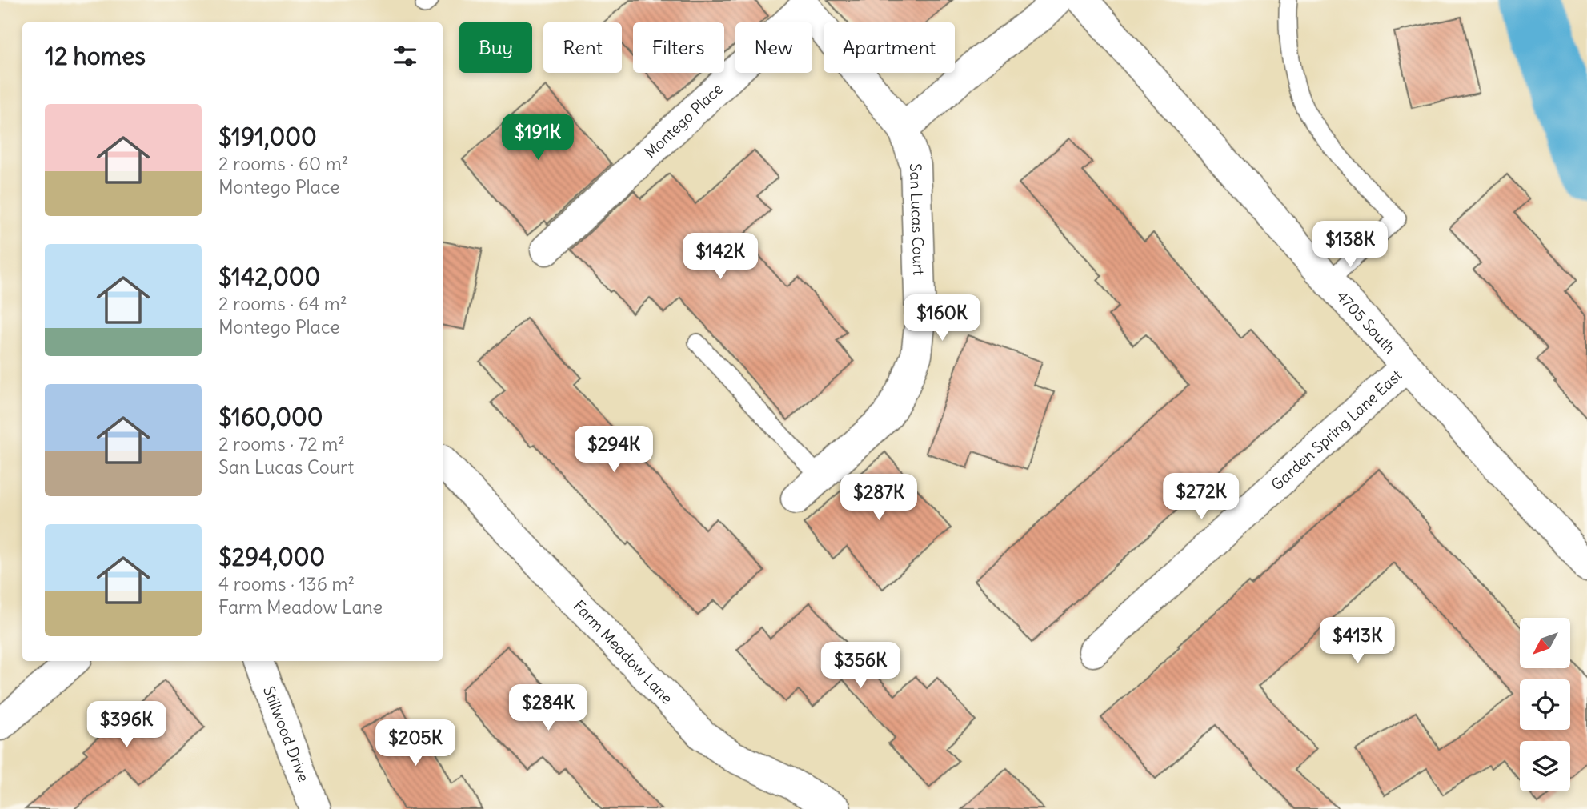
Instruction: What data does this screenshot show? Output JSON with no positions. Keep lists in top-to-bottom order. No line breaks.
{"streets":{"street":["Montego Place","San Lucas Court","4705 South","Garden Spring Lane East","Farm Meadow Lane","Stillwood Drive"]},"crossings":[["Montego Place","San Lucas Court"],["4705 South","Garden Spring Lane East"]],"north":"bottom left","page":{"chip":["Buy","Rent","Filters","New","Apartment"],"heading":"12 homes","list":[{"name":"$191,000","note":"2 rooms · 60 m² · Montego Place"},{"name":"$142,000","note":"2 rooms · 64 m² · Montego Place"},{"name":"$160,000","note":"2 rooms · 72 m² · San Lucas Court"},{"name":"$294,000","note":"4 rooms · 136 m² · Farm Meadow Lane"}],"price":["$191K","$138K","$142K","$160K","$294K","$272K","$287K","$413K","$356K","$284K","$396K","$205K"]}}
